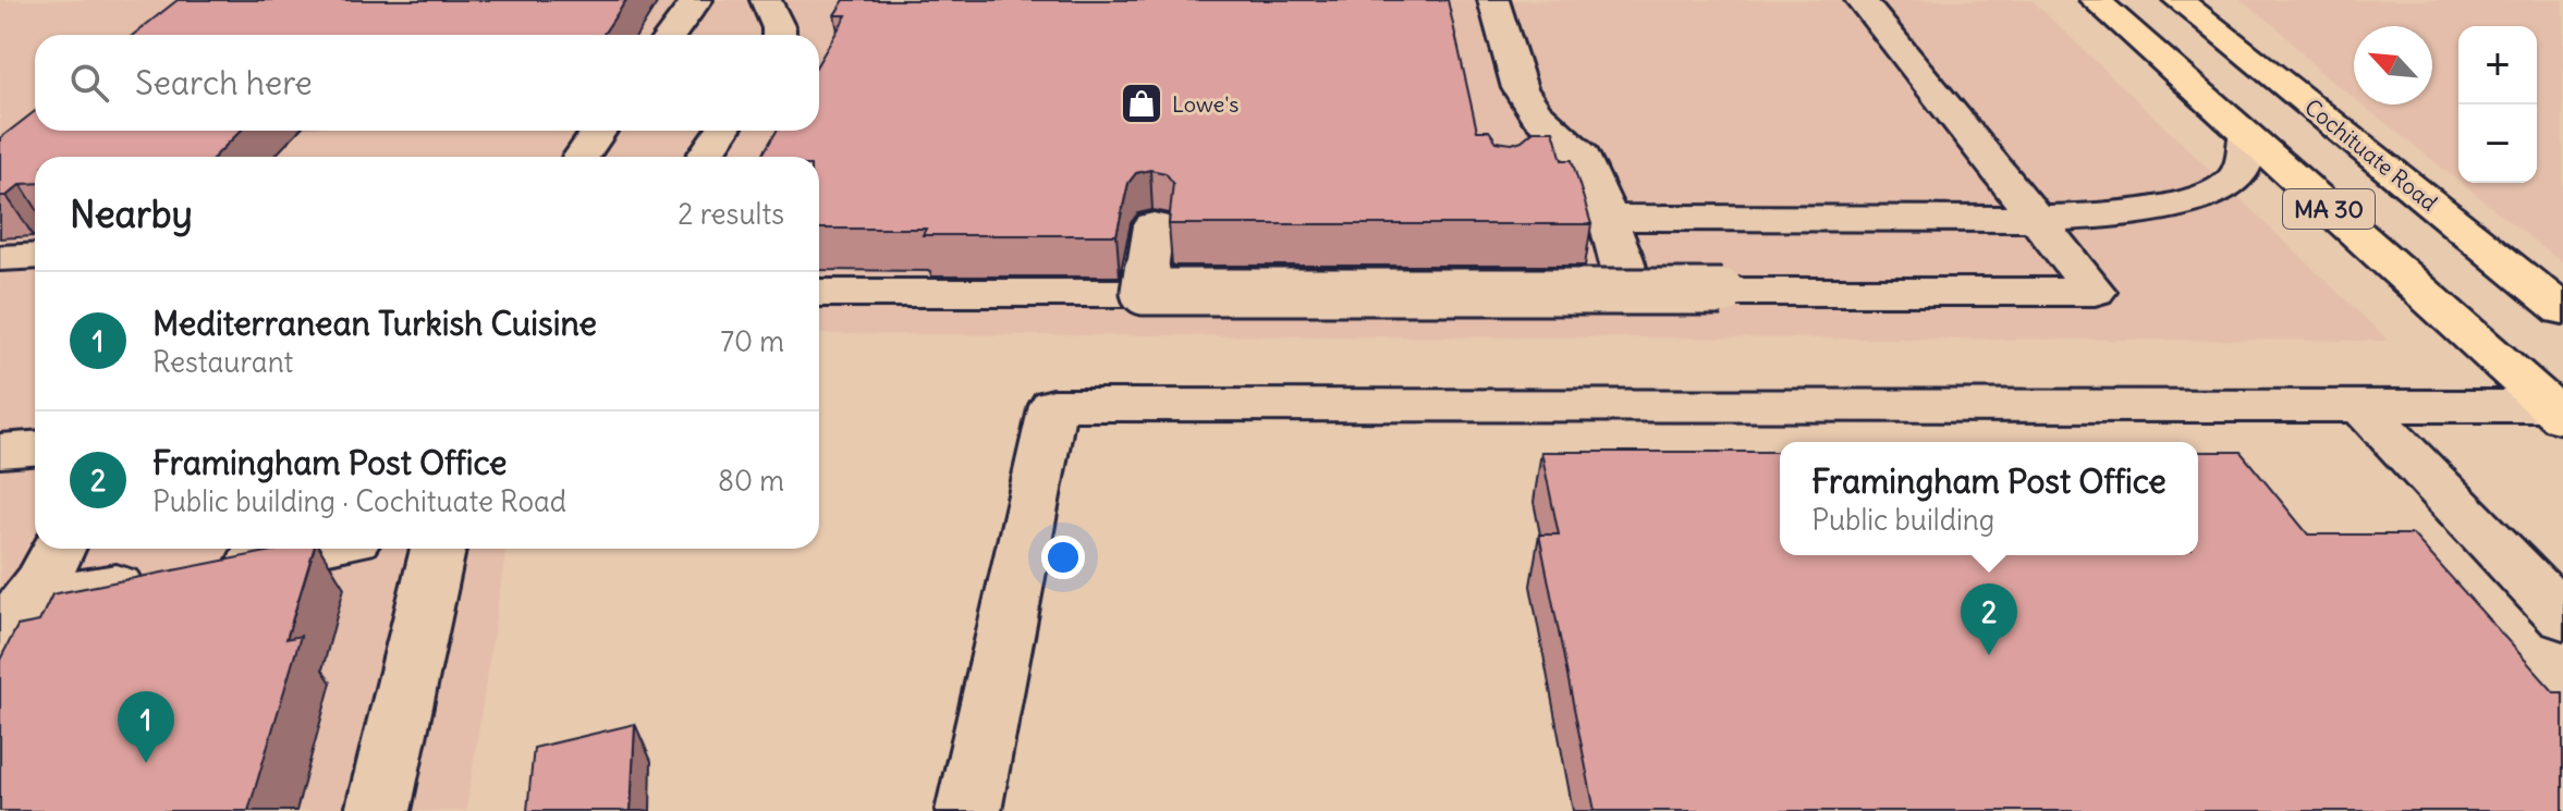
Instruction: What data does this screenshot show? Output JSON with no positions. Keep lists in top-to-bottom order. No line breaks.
{"streets":{"main road":["Cochituate Road","MA 30"]},"places":{"shop":["Lowe's"]},"north":"top left","page":{"map_buttons":["+","−"],"search":"Search here","heading":["Nearby","2 results"],"list":[{"mark":"1","name":"Mediterranean Turkish Cuisine","note":"Restaurant","value":"70 m"},{"mark":"2","name":"Framingham Post Office","note":"Public building · Cochituate Road","value":"80 m"}],"popup":["Framingham Post Office","Public building"],"pins":["2","1"]}}
